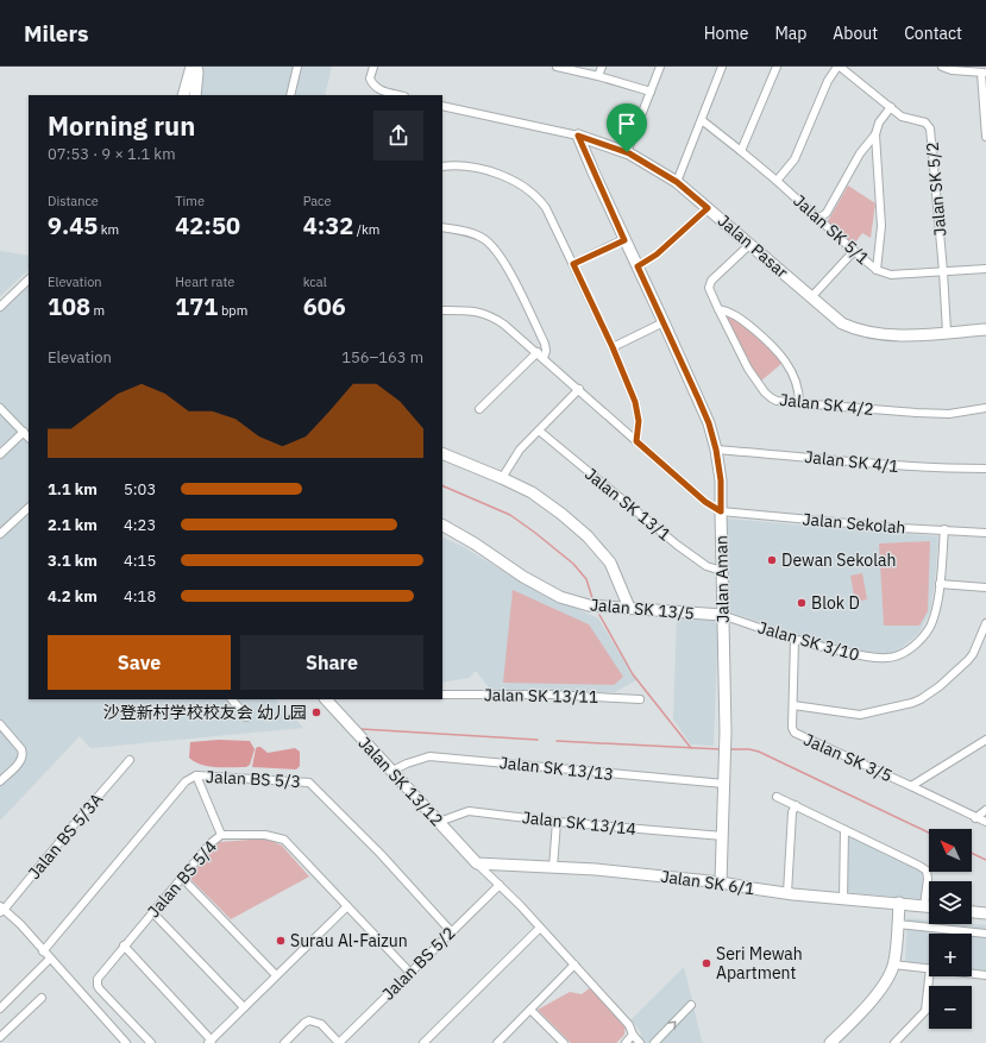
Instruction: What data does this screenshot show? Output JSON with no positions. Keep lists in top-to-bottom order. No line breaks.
{"streets":{"street":["Jalan SK 5/2","Jalan SK 5/1","Jalan Pasar","Jalan SK 4/2","Jalan SK 4/1","Jalan SK 13/1","Jalan Sekolah","Jalan Aman","Jalan SK 13/5","Jalan SK 3/10","Jalan SK 13/11","Jalan SK 3/5","Jalan SK 13/13","Jalan BS 5/3","Jalan SK 13/12","Jalan SK 13/14","Jalan BS 5/3A","Jalan BS 5/4","Jalan SK 6/1","Jalan BS 5/2"]},"crossings":[["Jalan SK 5/2","Jalan SK 5/1"],["Jalan SK 5/2","Jalan Pasar"],["Jalan Pasar","Jalan SK 4/2"],["Jalan Pasar","Jalan Aman"],["Jalan SK 4/1","Jalan Aman"],["Jalan SK 13/1","Jalan Aman"],["Jalan Sekolah","Jalan Aman"],["Jalan Sekolah","Jalan SK 3/10"],["Jalan Aman","Jalan SK 13/5"],["Jalan Aman","Jalan SK 3/10"],["Jalan Aman","Jalan SK 13/13"],["Jalan Aman","Jalan SK 13/14"],["Jalan Aman","Jalan SK 6/1"],["Jalan SK 13/5","Jalan SK 3/10"],["Jalan SK 3/10","Jalan SK 3/5"],["Jalan SK 13/13","Jalan SK 13/12"],["Jalan BS 5/3","Jalan BS 5/2"],["Jalan SK 13/12","Jalan SK 13/14"],["Jalan SK 13/12","Jalan SK 6/1"],["Jalan BS 5/4","Jalan BS 5/2"]],"places":["Dewan Sekolah","Blok D","沙登新村学校校友会 幼儿园","Surau Al-Faizun","Seri Mewah Apartment"],"north":"top left","page":{"header":"Milers","nav":["Home","Map","About","Contact"],"heading":["Morning run","07:53 · 9 × 1.1 km"],"stats":[["Distance","9.45 km"],["Time","42:50"],["Pace","4:32 /km"],["Elevation","108 m"],["Heart rate","171 bpm"],["kcal","606"]],"chart":["Elevation","156–163 m"],"list":[{"name":"1.1 km","note":"5:03"},{"name":"2.1 km","note":"4:23"},{"name":"3.1 km","note":"4:15"},{"name":"4.2 km","note":"4:18"}],"buttons":["Save","Share"],"map_buttons":["+","−"]}}
